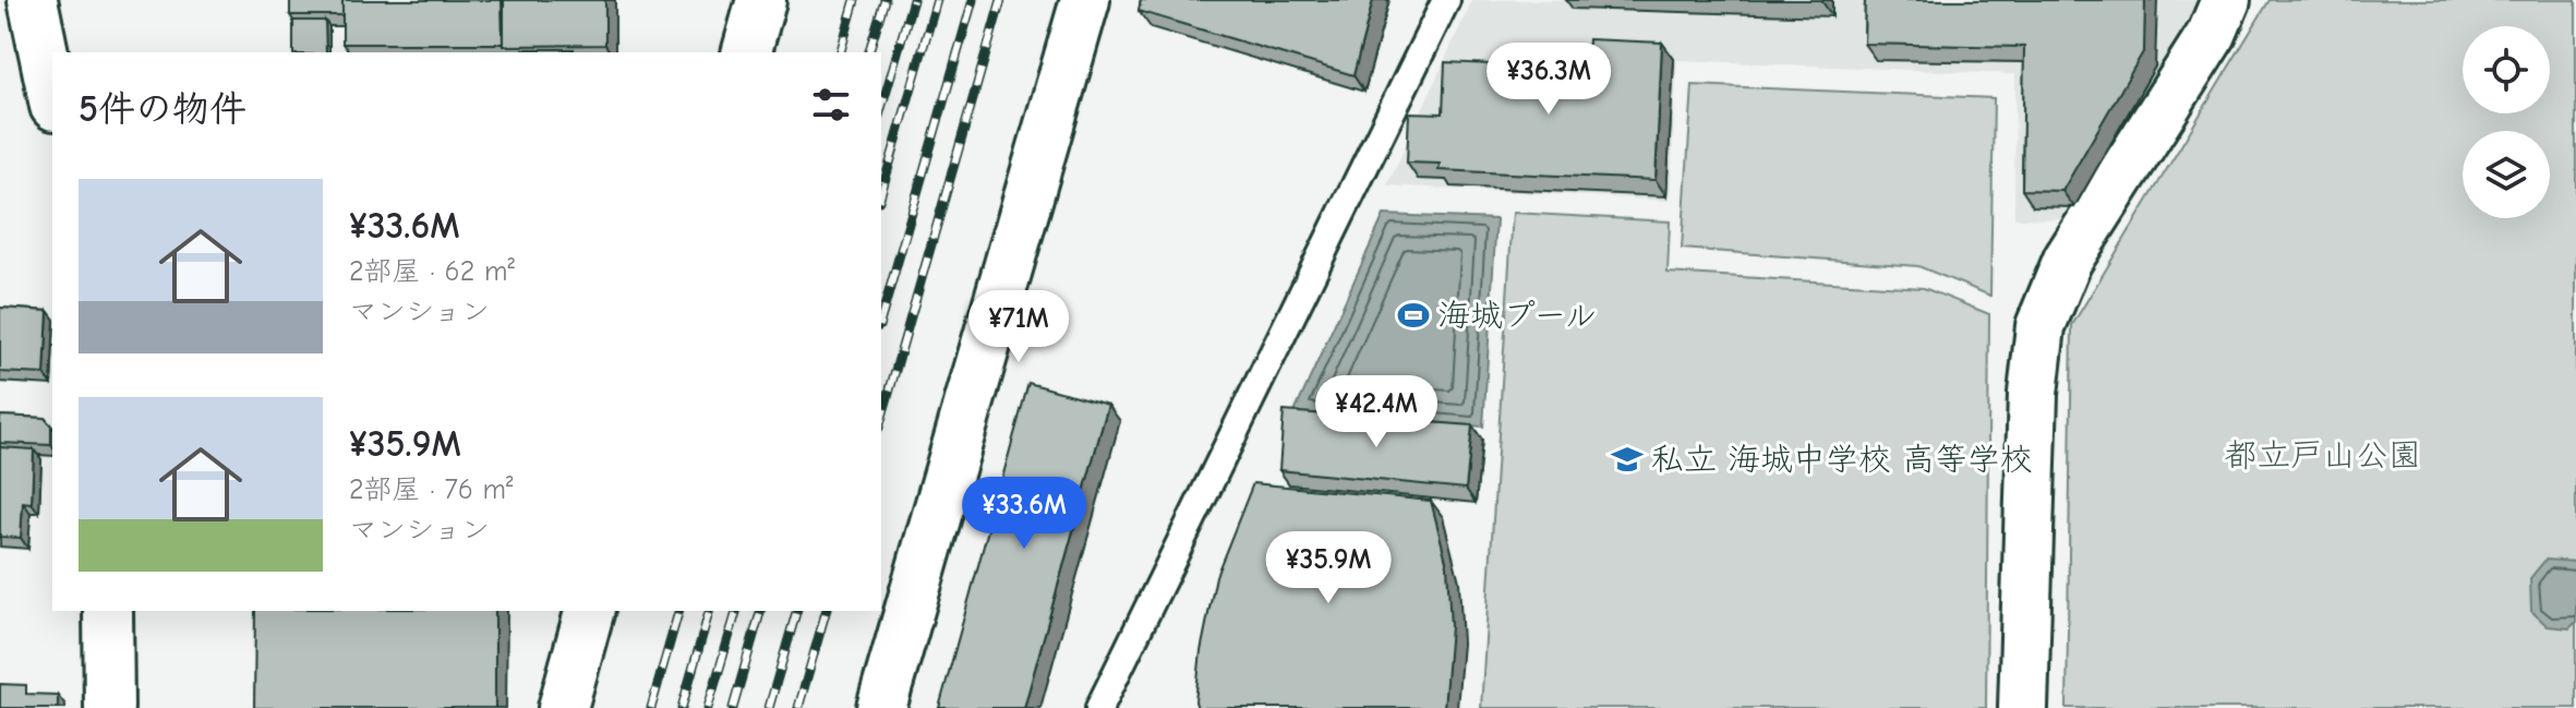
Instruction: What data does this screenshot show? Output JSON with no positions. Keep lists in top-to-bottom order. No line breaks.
{"parks":["都立戸山公園"],"places":{"sports":["海城プール"],"school or university":["私立 海城中学校 高等学校"]},"page":{"price":["¥36.3M","¥71M","¥42.4M","¥33.6M","¥35.9M"],"heading":"5件の物件","list":[{"name":"¥33.6M","note":"2部屋 · 62 m² · マンション"},{"name":"¥35.9M","note":"2部屋 · 76 m² · マンション"}]}}
